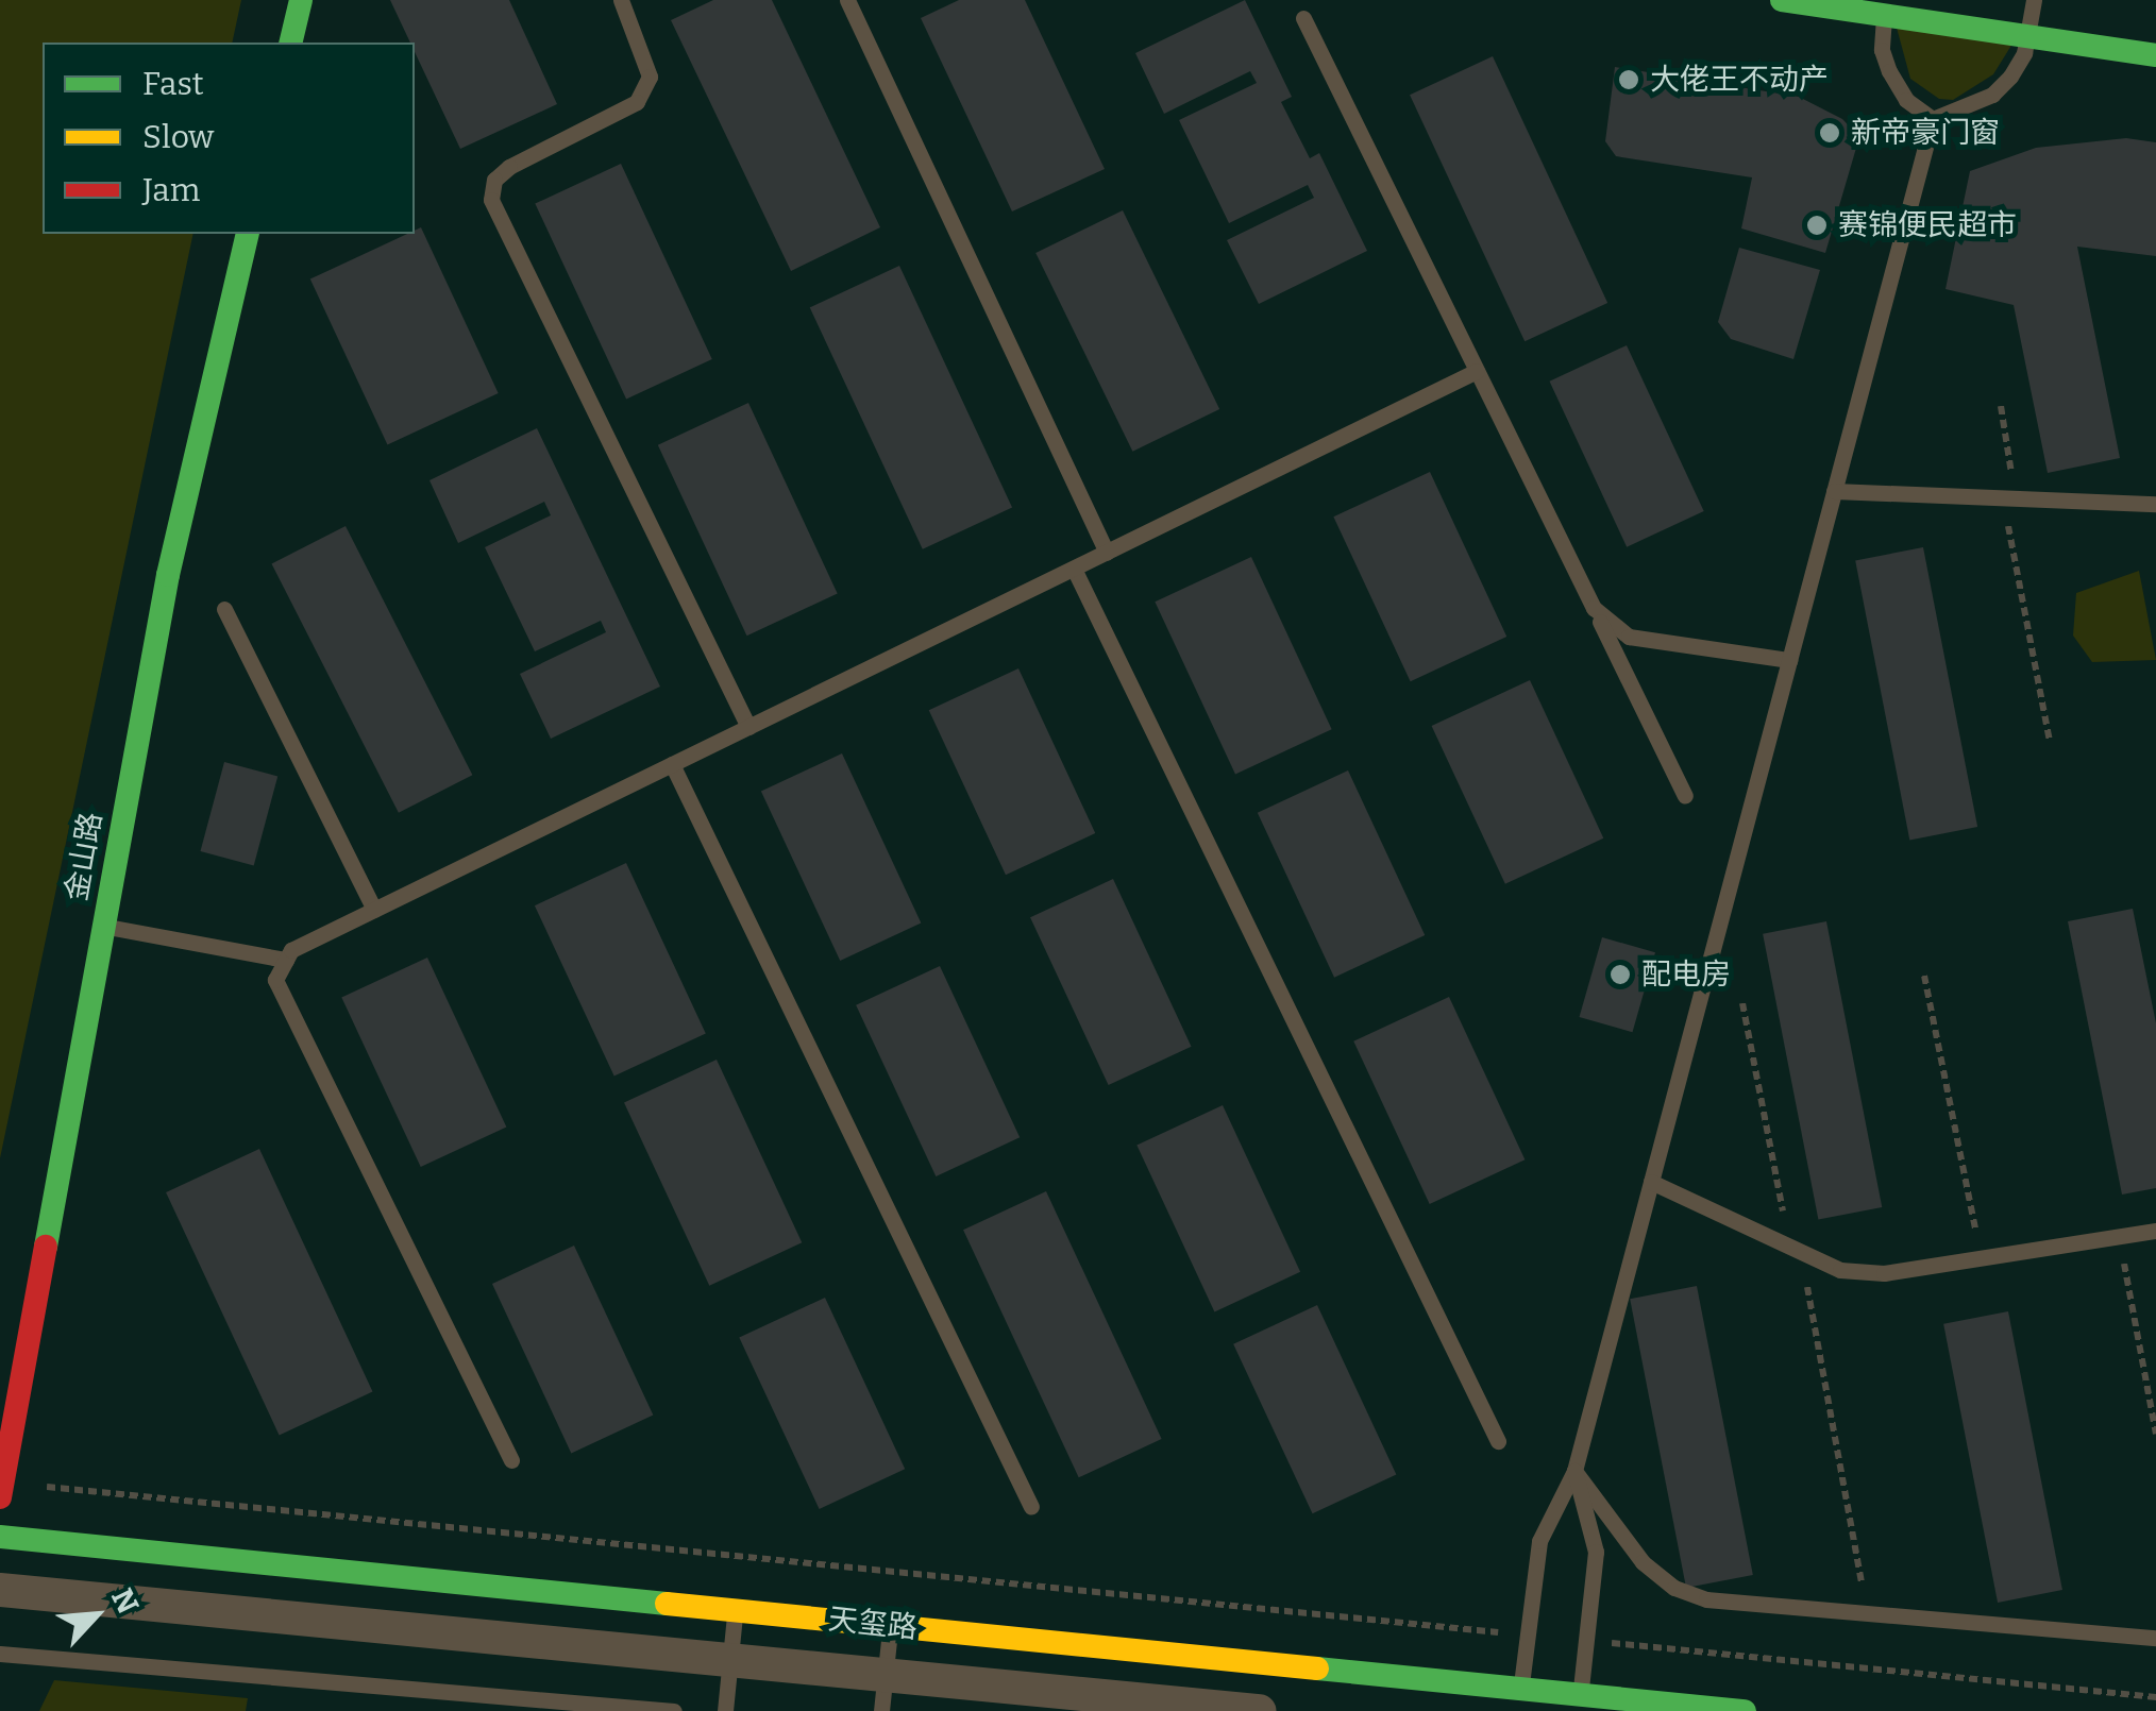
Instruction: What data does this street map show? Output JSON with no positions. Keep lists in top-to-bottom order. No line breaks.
{"streets":{"street":["金山路","天玺路"]},"places":["大佬王不动产","新帝豪门窗","赛锦便民超市","配电房"],"legend":["Fast","Slow","Jam"],"north":"top right"}
